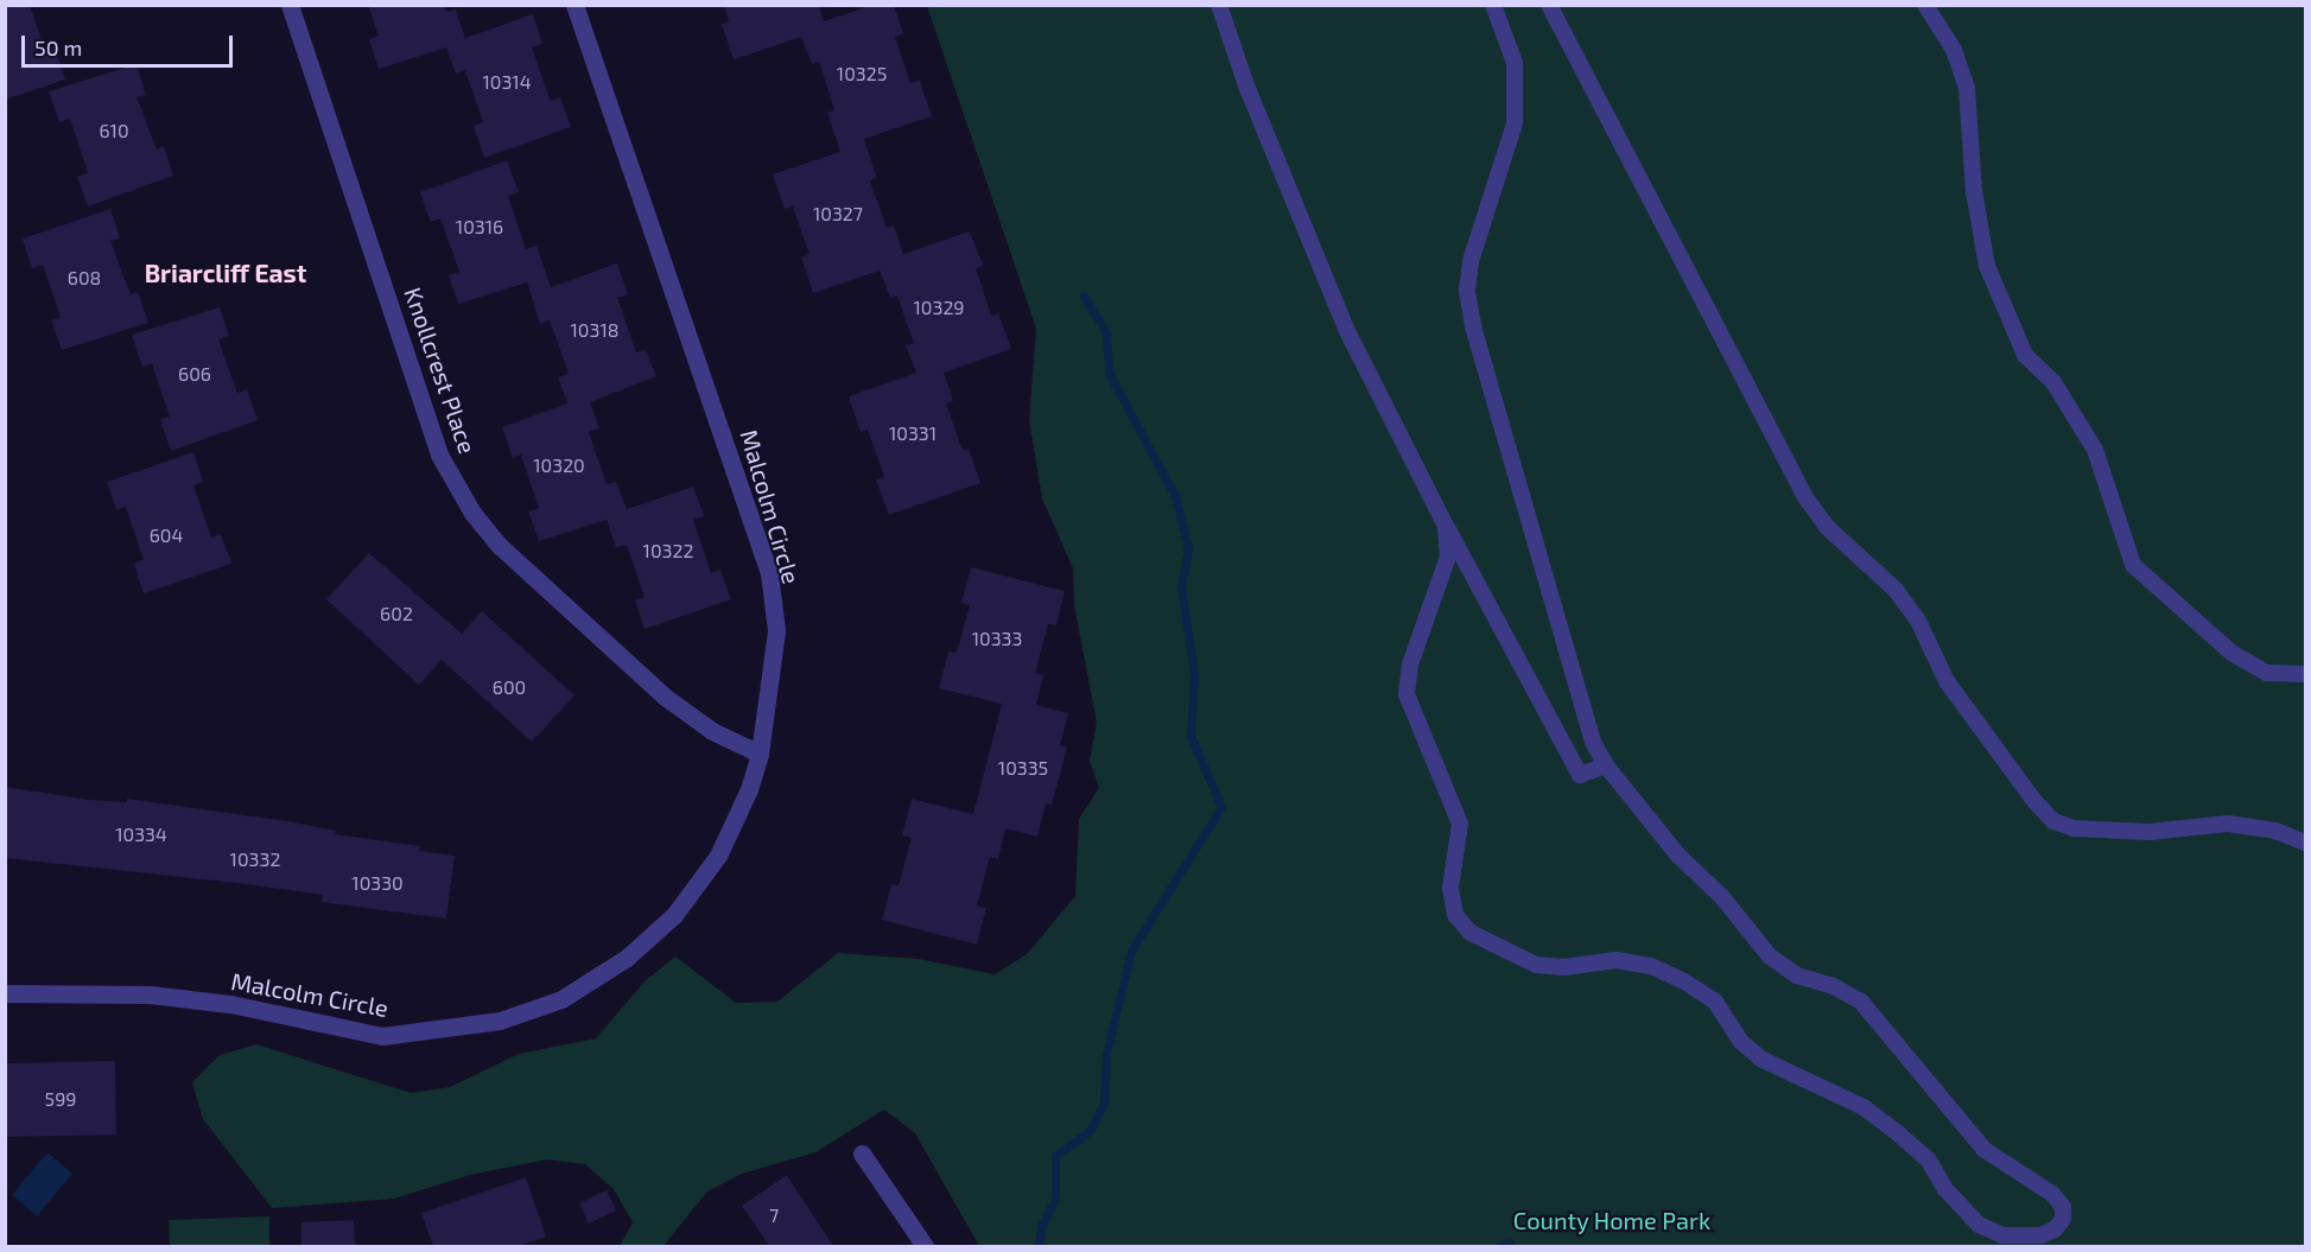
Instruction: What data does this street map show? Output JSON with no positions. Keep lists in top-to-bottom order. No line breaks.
{"streets":{"street":["Knollcrest Place","Malcolm Circle"]},"crossings":[["Knollcrest Place","Malcolm Circle"]],"districts":["Briarcliff East"],"parks":["County Home Park"],"house_numbers":["10325","10314","610","10327","10316","608","10329","10318","606","10331","10320","604","10322","602","10333","600","10335","10334","10332","10330","599","7"],"scale_bar":"50 m"}
